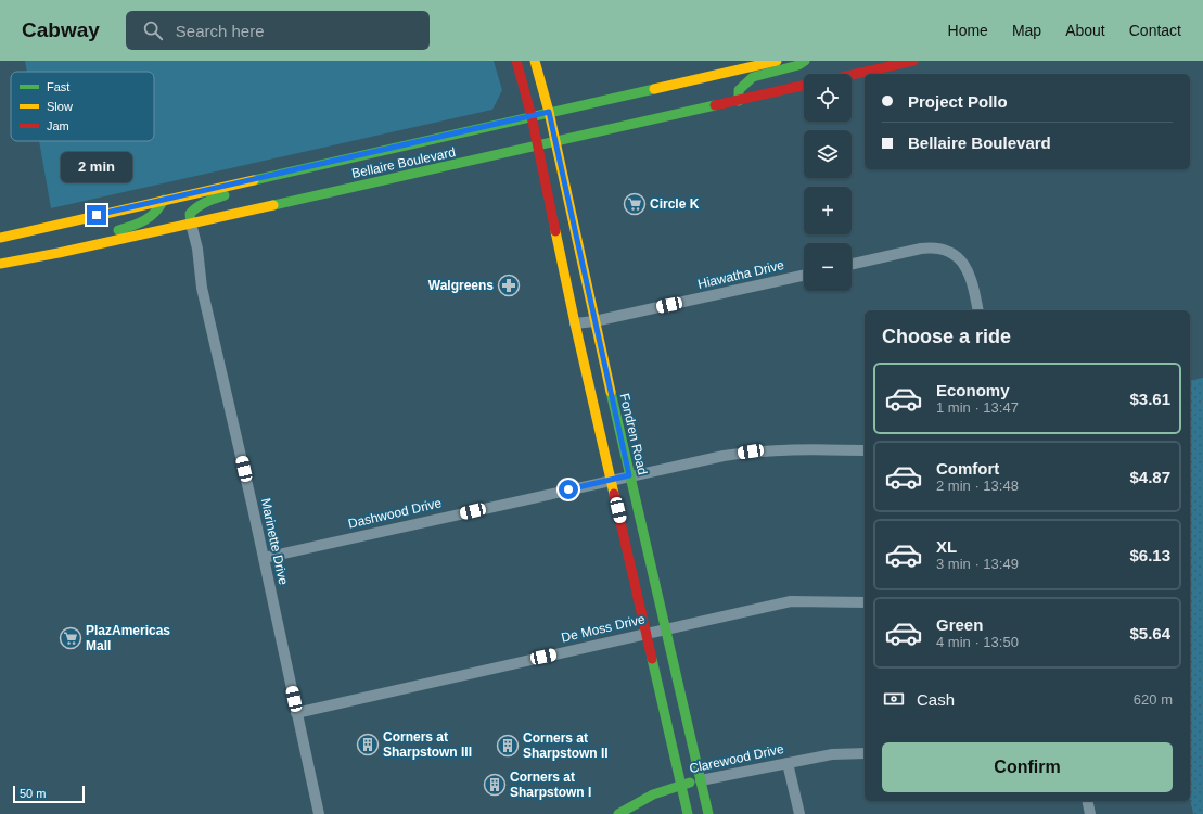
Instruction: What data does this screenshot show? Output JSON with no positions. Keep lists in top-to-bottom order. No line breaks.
{"streets":{"main road":["Bellaire Boulevard","Fondren Road","Clarewood Drive"],"street":["Hiawatha Drive","Dashwood Drive","Marinette Drive","De Moss Drive"]},"crossings":[["Bellaire Boulevard","Fondren Road"],["Bellaire Boulevard","Marinette Drive"],["Hiawatha Drive","Fondren Road"],["Fondren Road","Dashwood Drive"],["Fondren Road","De Moss Drive"],["Fondren Road","Clarewood Drive"],["Dashwood Drive","Marinette Drive"],["Marinette Drive","De Moss Drive"]],"places":{"supermarket":["Circle K","PlazAmericas Mall"],"pharmacy":["Walgreens"],"building":["Corners at Sharpstown III","Corners at Sharpstown II","Corners at Sharpstown I"]},"legend":["Fast","Slow","Jam"],"scale_bar":"50 m","page":{"header":"Cabway","search":"Search here","nav":["Home","Map","About","Contact"],"map_buttons":["+","−"],"banner":["Project Pollo","Bellaire Boulevard"],"bubble":"2 min","heading":"Choose a ride","list":[{"name":"Economy","note":"1 min · 13:47","value":"$3.61"},{"name":"Comfort","note":"2 min · 13:48","value":"$4.87"},{"name":"XL","note":"3 min · 13:49","value":"$6.13"},{"name":"Green","note":"4 min · 13:50","value":"$5.64"}],"pay":["Cash","620 m"],"buttons":"Confirm","scale":"50 m"}}
